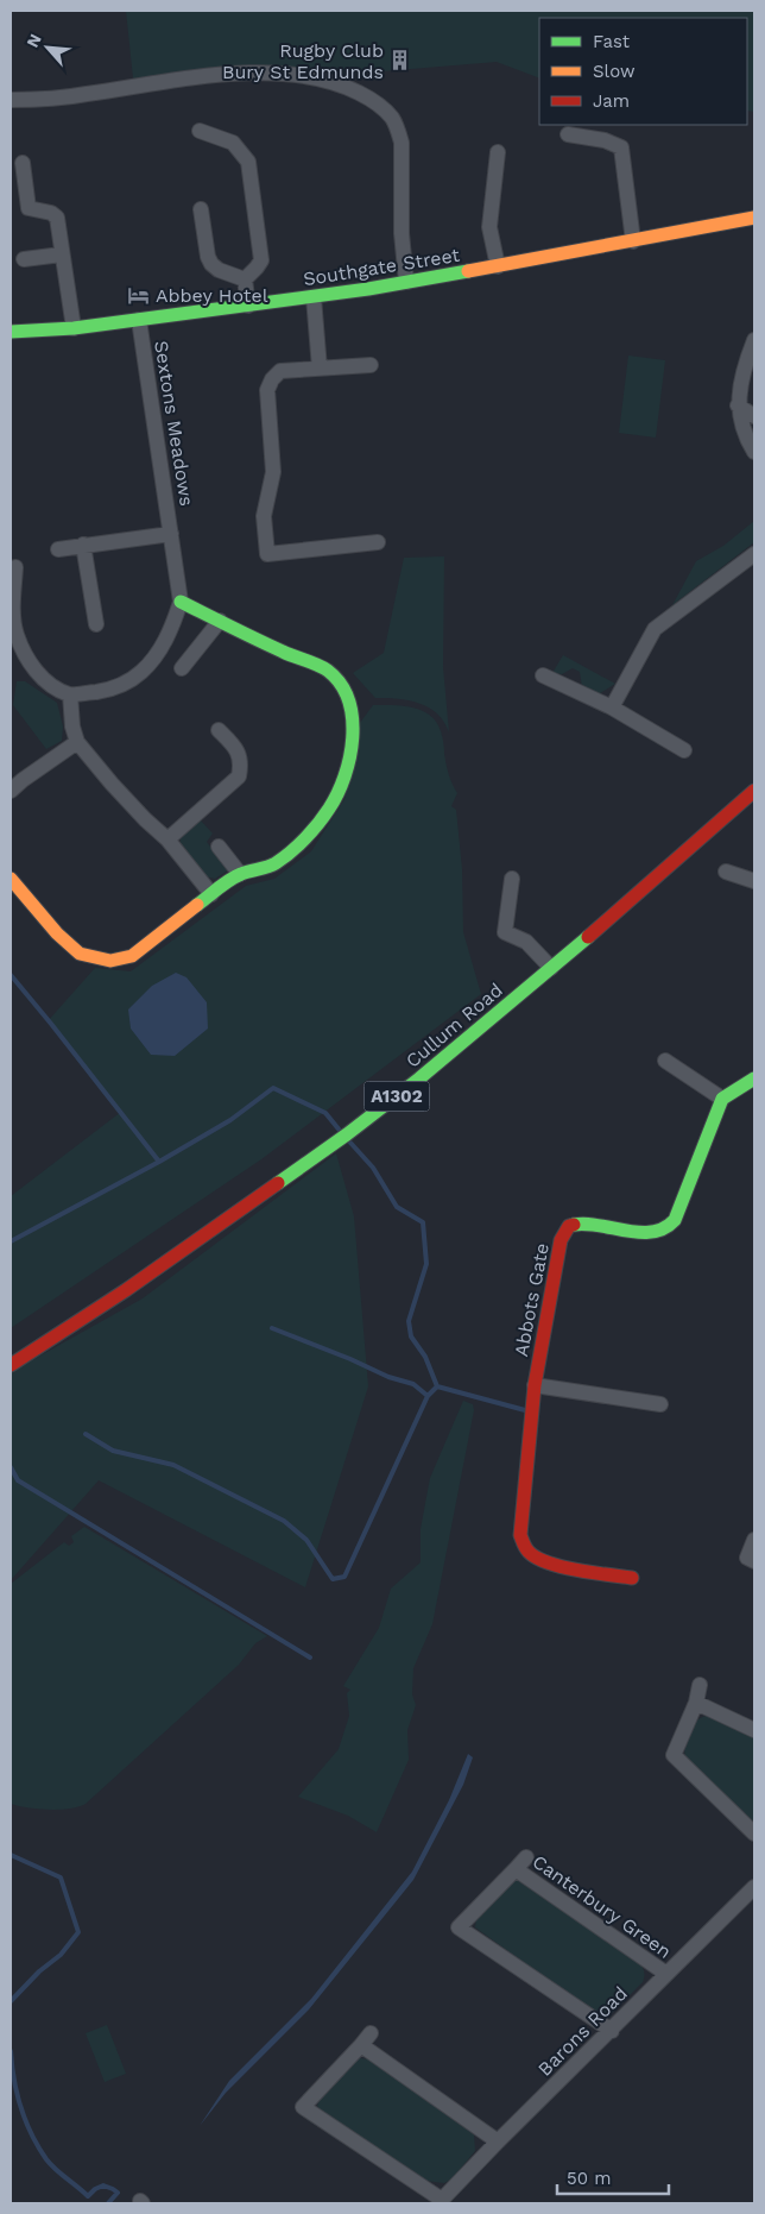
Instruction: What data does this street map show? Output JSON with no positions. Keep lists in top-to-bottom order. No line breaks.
{"streets":{"street":["Southgate Street","Sextons Meadows","Cullum Road","A1302","Abbots Gate","Canterbury Green","Barons Road"]},"crossings":[["Southgate Street","Sextons Meadows"],["Canterbury Green","Barons Road"]],"places":{"building":["Rugby Club Bury St Edmunds"],"hotel":["Abbey Hotel"]},"legend":["Fast","Slow","Jam"],"scale_bar":"50 m","north":"top left"}
